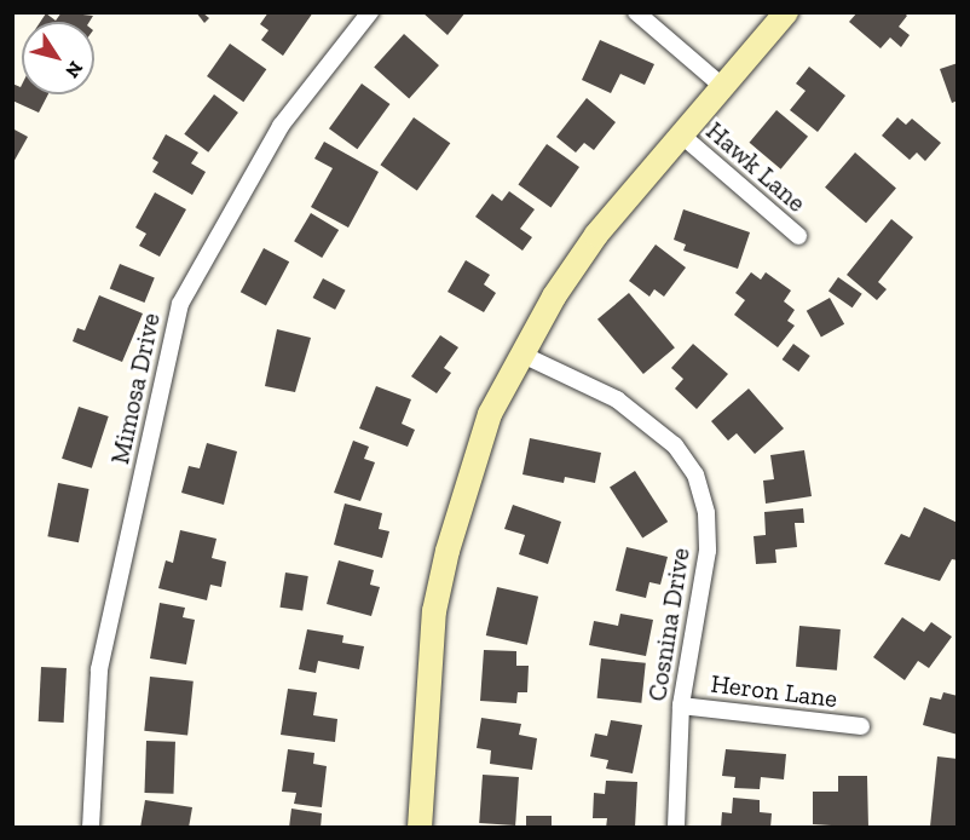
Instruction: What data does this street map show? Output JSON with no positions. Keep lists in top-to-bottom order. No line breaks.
{"streets":{"street":["Hawk Lane","Mimosa Drive","Cosnina Drive","Heron Lane"]},"crossings":[["Cosnina Drive","Heron Lane"]],"north":"bottom right"}
